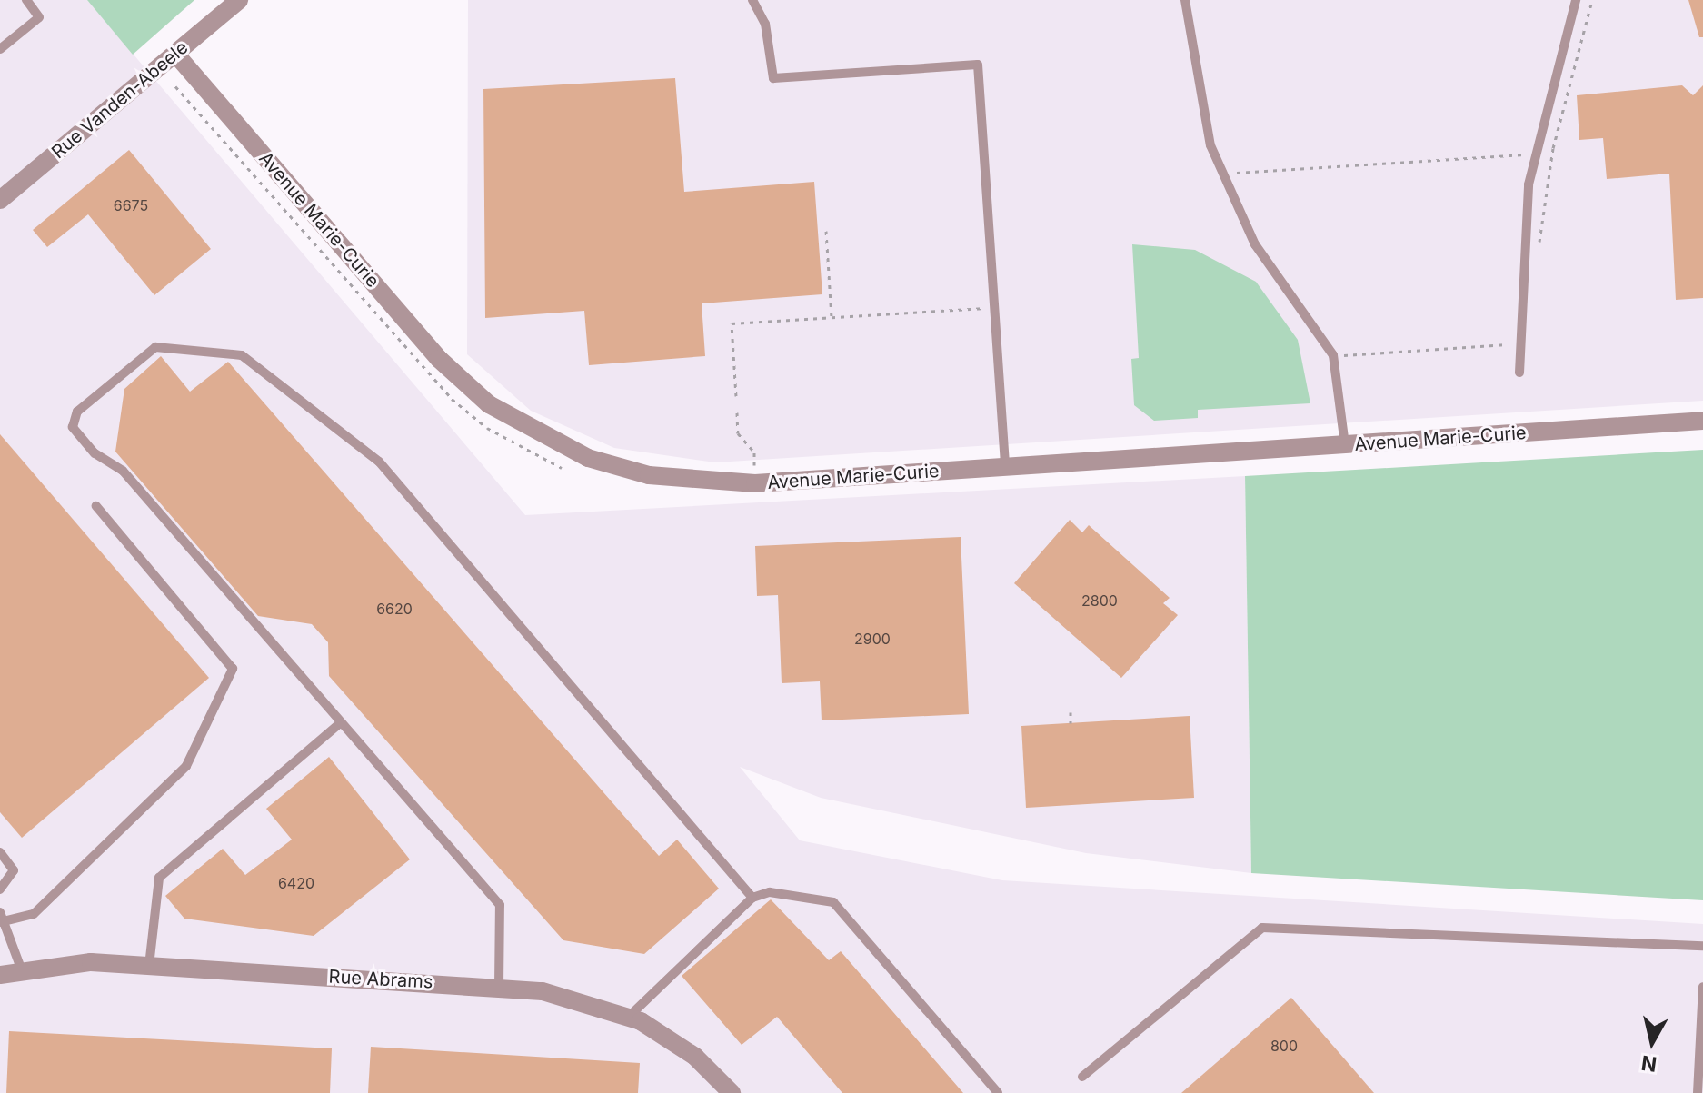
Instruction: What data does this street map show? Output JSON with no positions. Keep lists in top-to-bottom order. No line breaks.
{"streets":{"street":["Rue Vanden-Abeele","Avenue Marie-Curie","Rue Abrams"]},"crossings":[["Rue Vanden-Abeele","Avenue Marie-Curie"]],"house_numbers":["6675","2800","6620","2900","6420","800"],"north":"bottom"}
